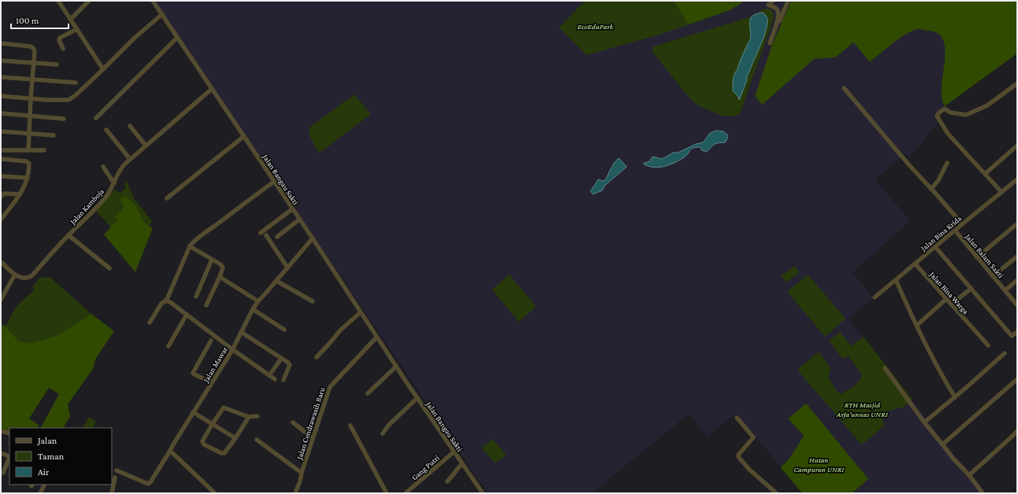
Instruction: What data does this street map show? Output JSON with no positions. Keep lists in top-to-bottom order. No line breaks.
{"streets":{"street":["Jalan Bangau Sakti","Jalan Kamboja","Jalan Bina Krida","Jalan Balam Sakti","Jalan Bina Warga","Jalan Mawar","Jalan Cendrawasih Baru","Gang Putri"]},"crossings":[["Jalan Bangau Sakti","Jalan Kamboja"],["Jalan Bangau Sakti","Jalan Mawar"],["Jalan Bangau Sakti","Jalan Cendrawasih Baru"],["Jalan Bangau Sakti","Gang Putri"],["Jalan Bina Krida","Jalan Balam Sakti"],["Jalan Bina Krida","Jalan Bina Warga"]],"parks":["EcoEduPark","RTH Masjid Arfa'unnas UNRI","Hutan Campuran UNRI"],"legend":["Jalan","Taman","Air"],"scale_bar":"100 m"}
